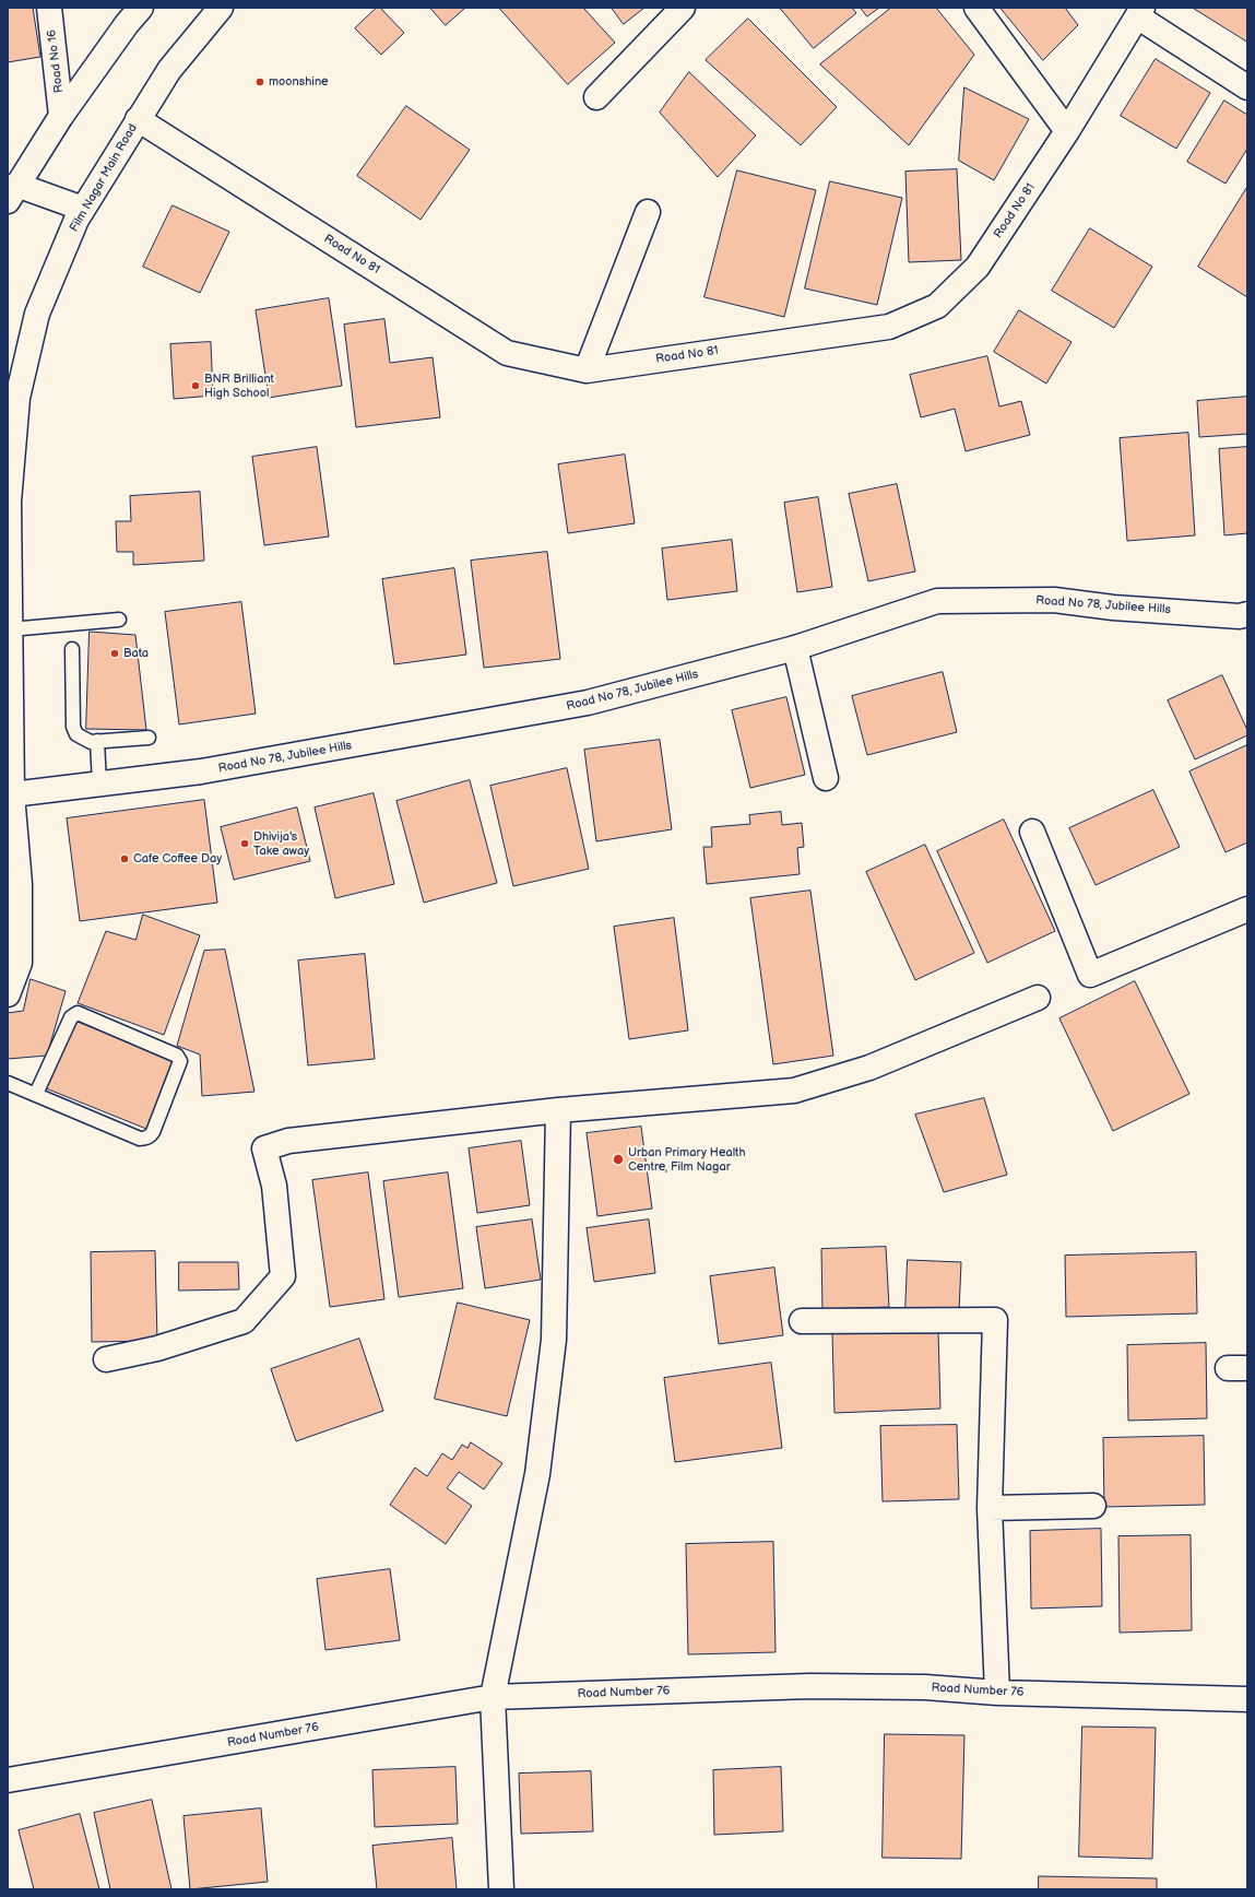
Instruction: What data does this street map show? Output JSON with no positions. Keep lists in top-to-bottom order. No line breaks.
{"streets":{"street":["Road No 16","Film Nagar Main Road","Road No 81","Road No 78, Jubilee Hills","Road Number 76"]},"crossings":[["Film Nagar Main Road","Road No 81"],["Film Nagar Main Road","Road No 78, Jubilee Hills"]],"places":["moonshine","BNR Brilliant High School","Bata","Dhivija's Take away","Cafe Coffee Day","Urban Primary Health Centre, Film Nagar"]}
